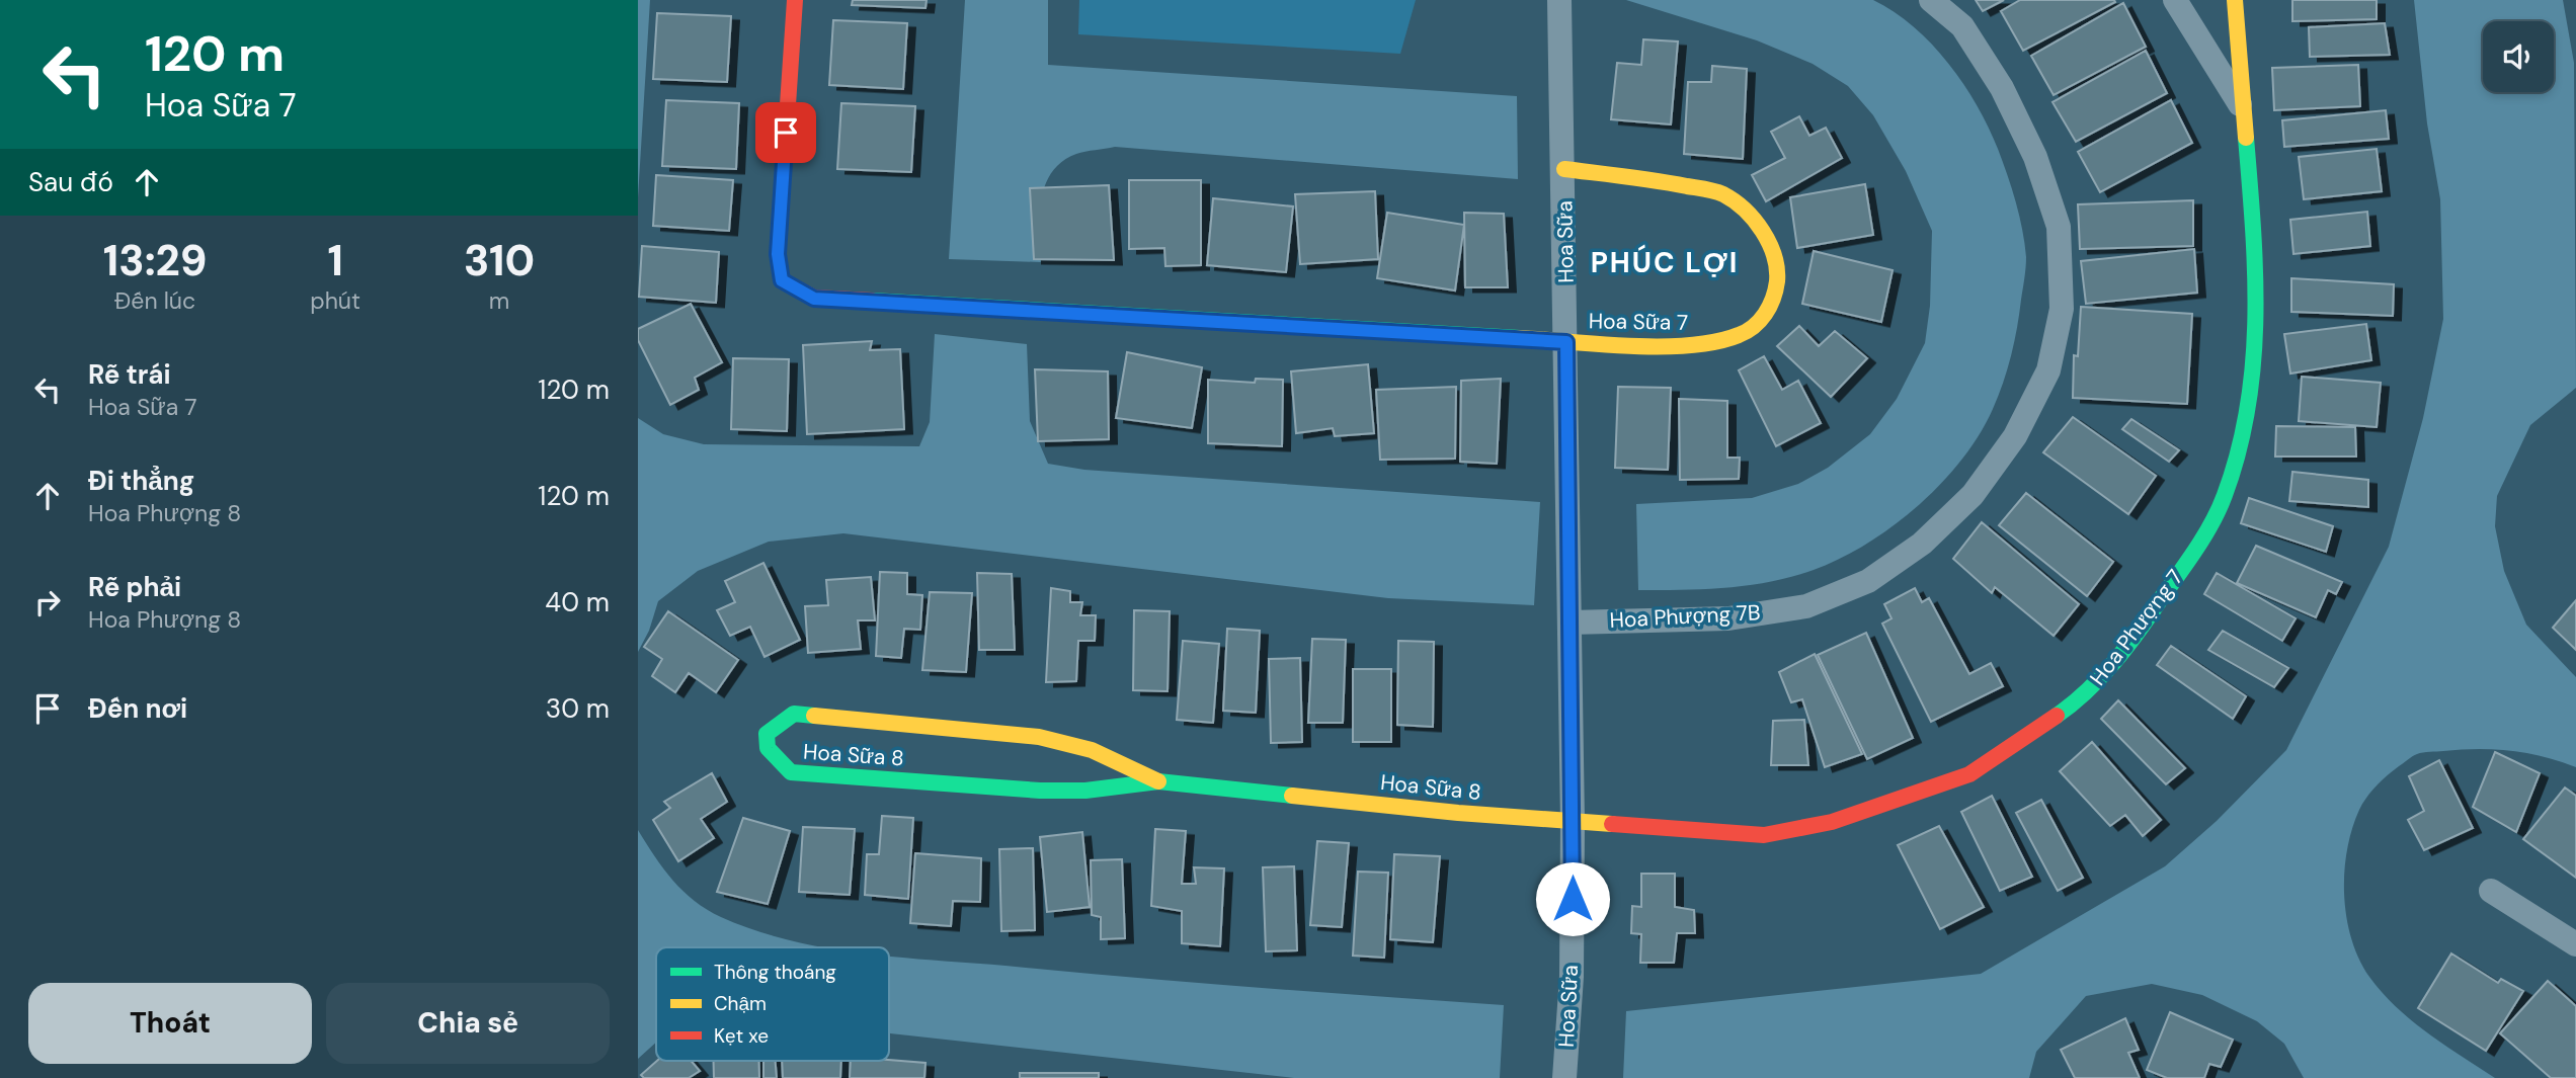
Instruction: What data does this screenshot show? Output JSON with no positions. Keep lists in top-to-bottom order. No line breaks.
{"streets":{"street":["Hoa Sữa","Hoa Sữa 7","Hoa Phượng 7B","Hoa Phượng 7","Hoa Sữa 8"]},"crossings":[["Hoa Sữa","Hoa Sữa 7"],["Hoa Sữa","Hoa Phượng 7B"],["Hoa Sữa","Hoa Phượng 7"],["Hoa Sữa","Hoa Sữa 8"],["Hoa Phượng 7","Hoa Sữa 8"]],"districts":["PHÚC LỢI"],"legend":["Thông thoáng","Chậm","Kẹt xe"],"page":{"turn":["120 m","Hoa Sữa 7"],"then":"Sau đó","eta":["13:29","Đến lúc","1","phút","310","m"],"list":[{"name":"Rẽ trái","note":"Hoa Sữa 7","value":"120 m"},{"name":"Đi thẳng","note":"Hoa Phượng 8","value":"120 m"},{"name":"Rẽ phải","note":"Hoa Phượng 8","value":"40 m"},{"name":"Đến nơi","value":"30 m"}],"buttons":["Thoát","Chia sẻ"]}}
